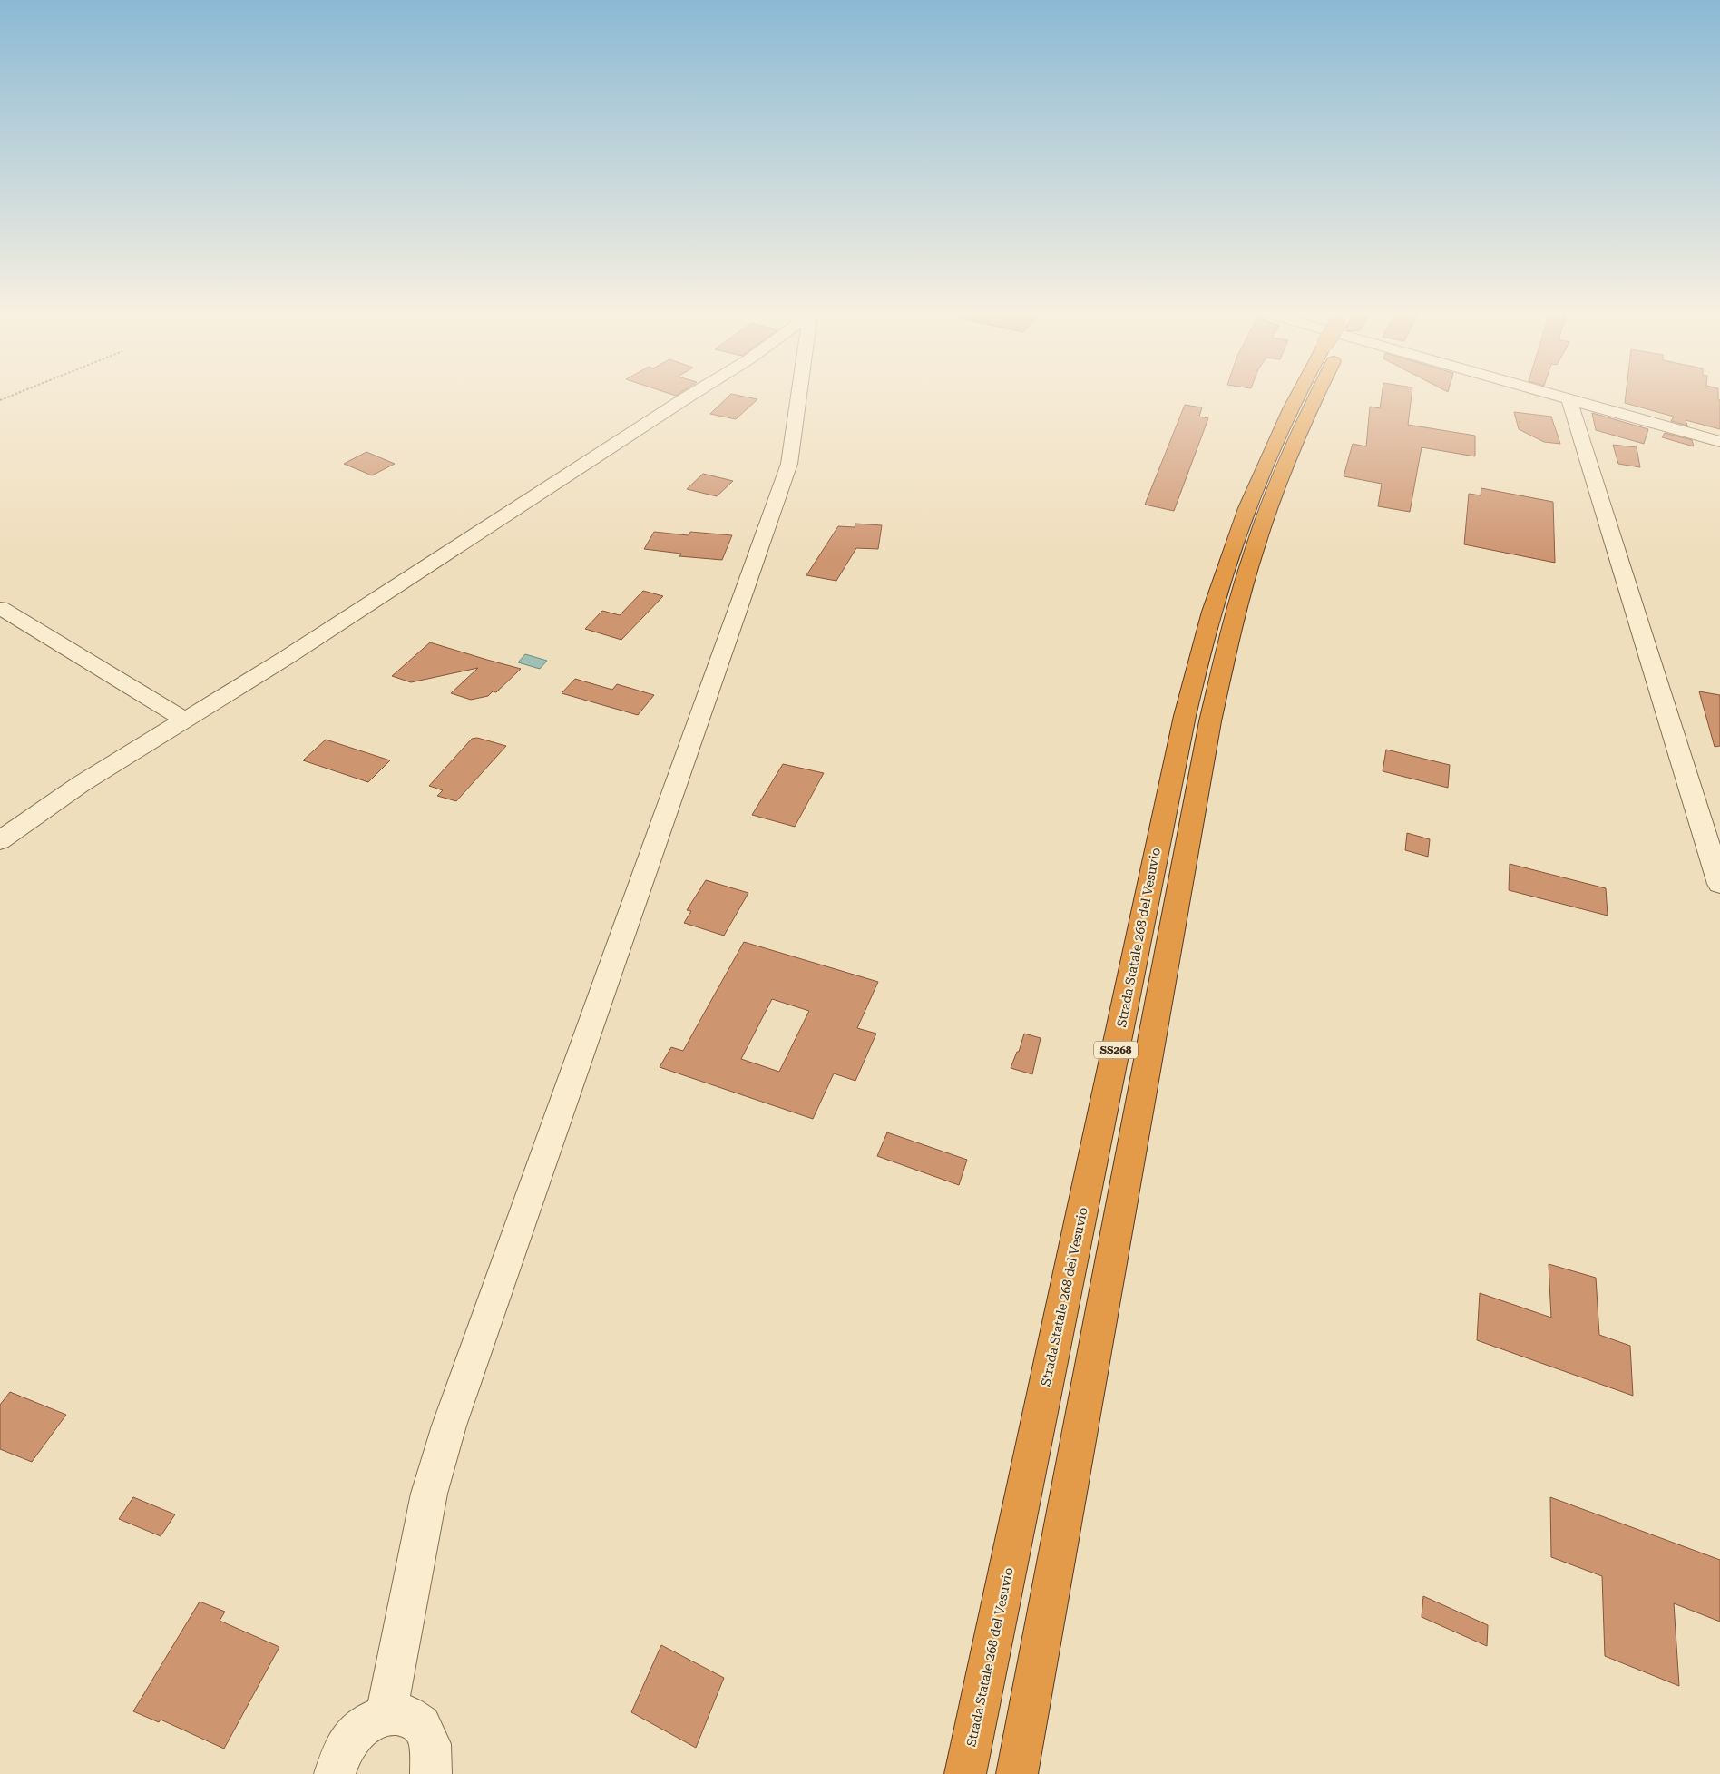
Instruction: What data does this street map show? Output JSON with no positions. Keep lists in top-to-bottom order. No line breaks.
{"streets":{"highway":["Strada Statale 268 del Vesuvio","SS268"]}}
